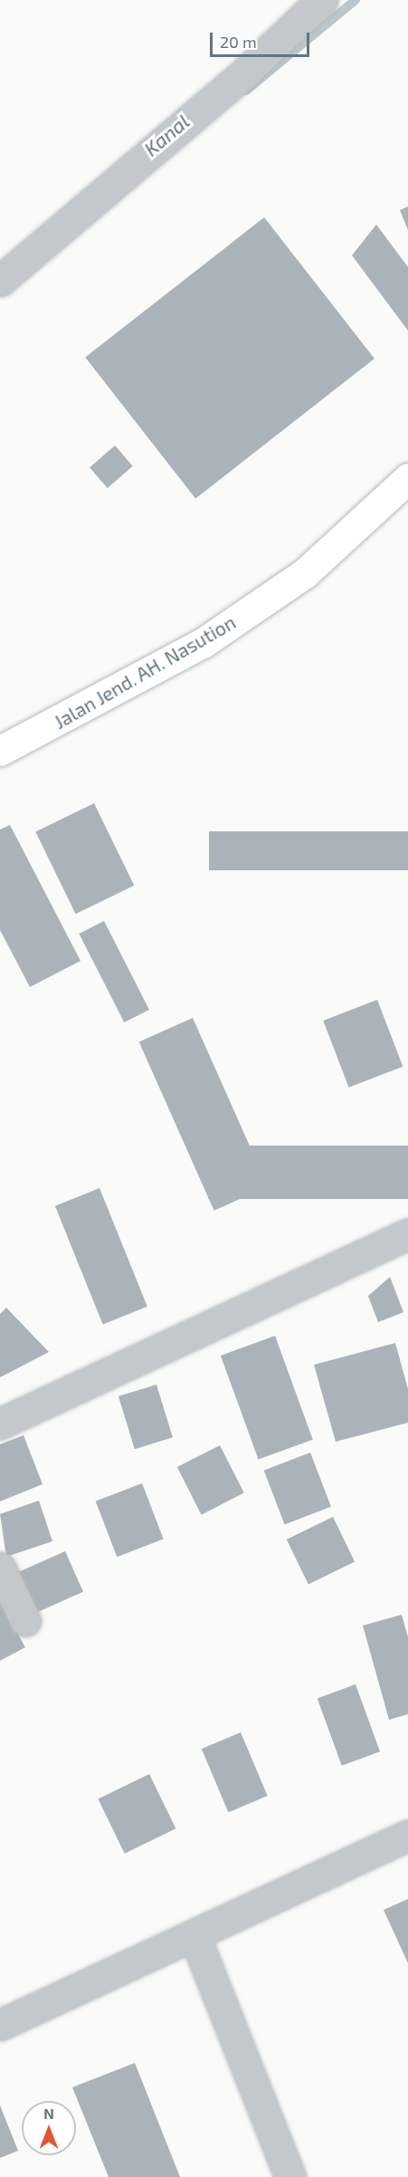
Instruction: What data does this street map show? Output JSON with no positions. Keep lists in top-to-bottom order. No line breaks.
{"streets":{"highway":["Jalan Jend. AH. Nasution"]},"water":["Kanal"],"scale_bar":"20 m","north":"top"}
